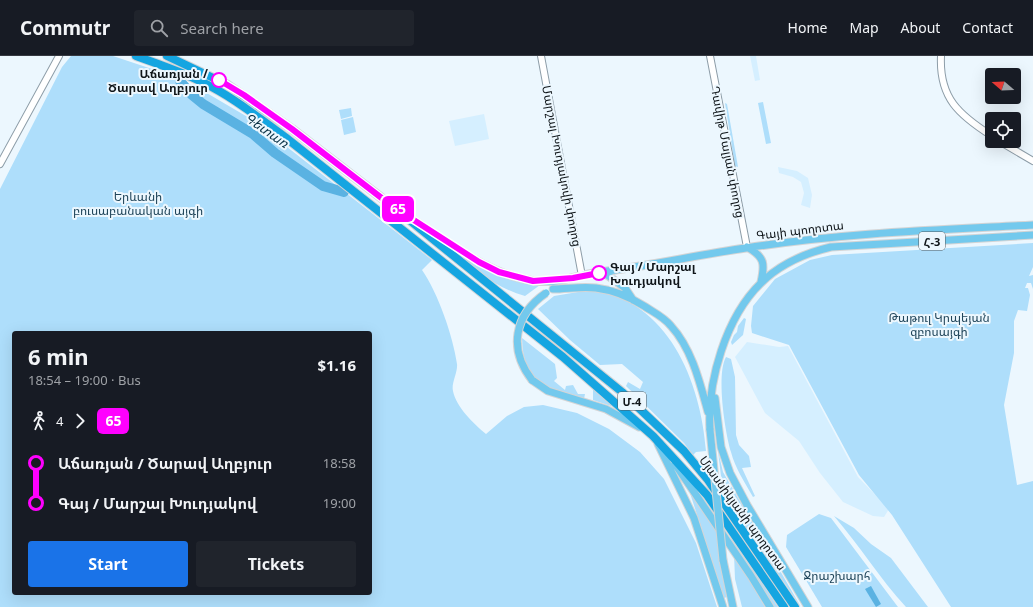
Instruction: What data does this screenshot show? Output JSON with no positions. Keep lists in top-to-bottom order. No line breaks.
{"streets":{"highway":["Մ-4","Մյասնիկյանի պողոտա"],"main road":["Գայի պողոտա","Հ-3"],"street":["Դավիթ Մալյան փողոց","Մարշալ Խուդյակովի փողոց"]},"crossings":[["Դավիթ Մալյան փողոց","Գայի պողոտա"],["Մարշալ Խուդյակովի փողոց","Գայի պողոտա"],["Մ-4","Մյասնիկյանի պողոտա"]],"water":["Գետառ"],"parks":["Երևանի բուսաբանական այգի","Թաթուլ Կրպեյան զբոսայգի","Ջրաշխարհ"],"places":["Աճառյան / Ծարավ Աղբյուր","Գայ / Մարշալ Խուդյակով"],"lines":["bus line 65"],"north":"left","page":{"header":"Commutr","search":"Search here","nav":["Home","Map","About","Contact"],"on_map":"65","heading":["6 min","18:54 – 19:00 · Bus","$1.16"],"legs":["4","65"],"list":[{"name":"Աճառյան / Ծարավ Աղբյուր","value":"18:58"},{"name":"Գայ / Մարշալ Խուդյակով","value":"19:00"}],"buttons":["Start","Tickets"]}}
